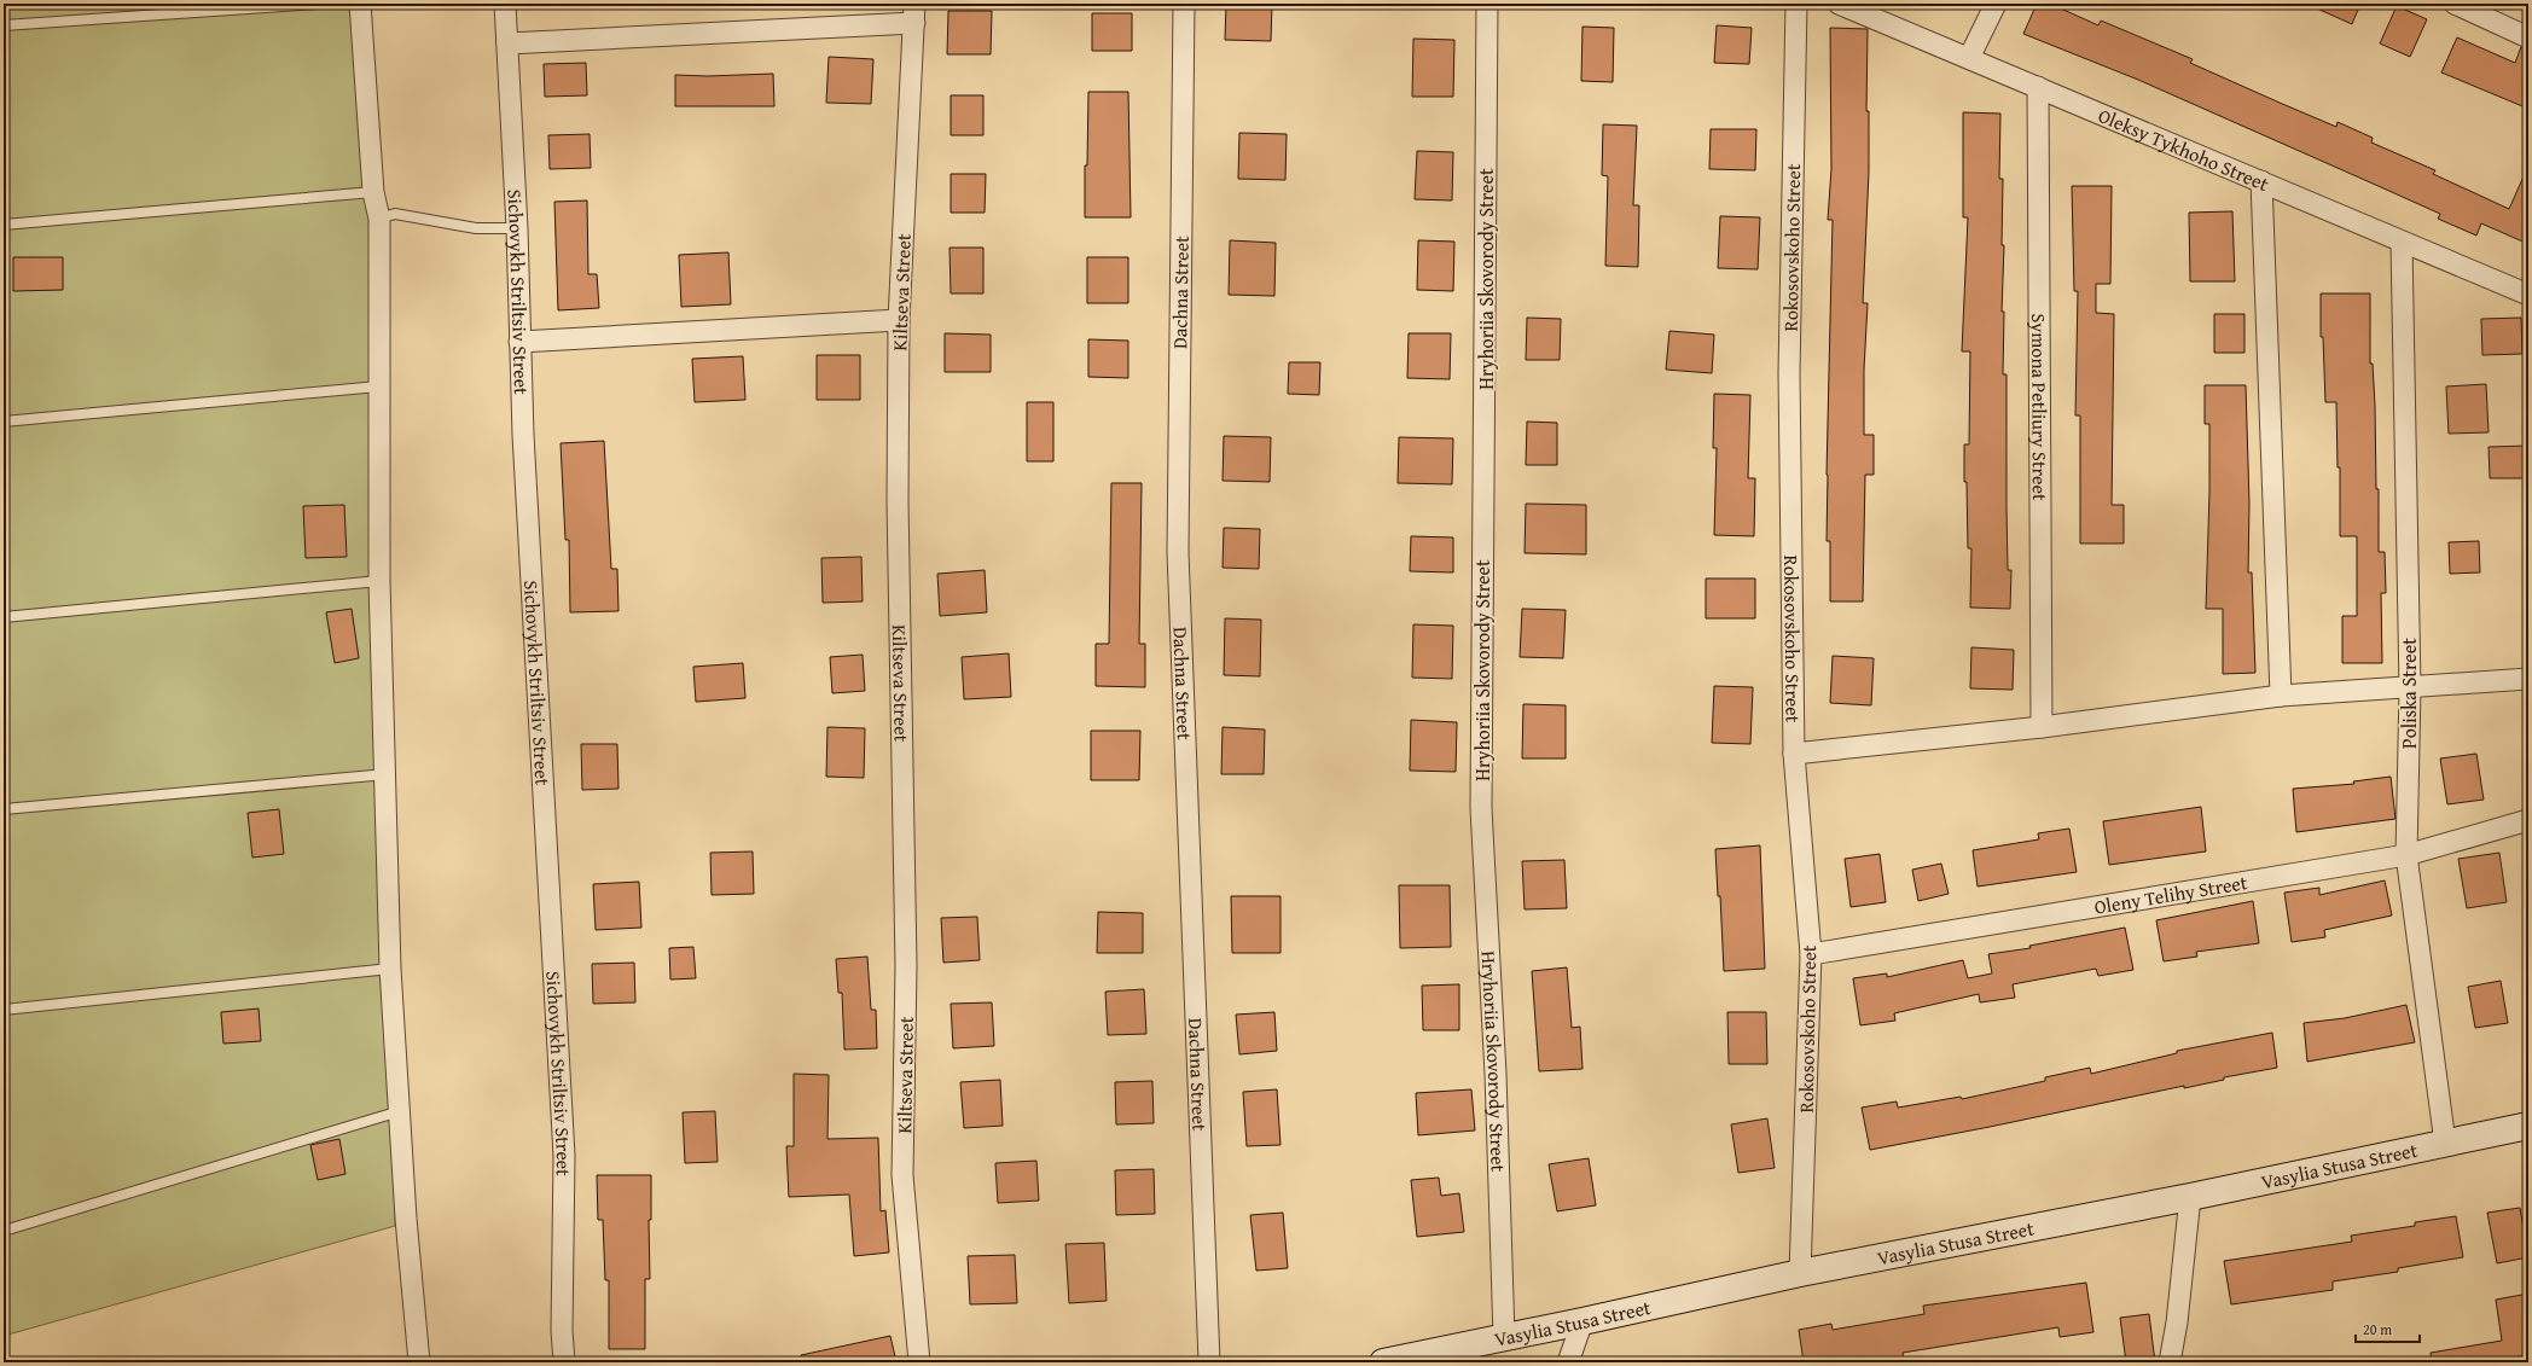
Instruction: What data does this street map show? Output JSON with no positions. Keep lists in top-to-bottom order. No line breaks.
{"streets":{"street":["Oleksy Tykhoho Street","Rokosovskoho Street","Hryhoriia Skovorody Street","Sichovykh Striltsiv Street","Kiltseva Street","Dachna Street","Symona Petliury Street","Poliska Street","Oleny Telihy Street","Vasylia Stusa Street"]},"crossings":[["Oleksy Tykhoho Street","Symona Petliury Street"],["Oleksy Tykhoho Street","Poliska Street"],["Rokosovskoho Street","Oleny Telihy Street"],["Rokosovskoho Street","Vasylia Stusa Street"],["Hryhoriia Skovorody Street","Vasylia Stusa Street"],["Poliska Street","Oleny Telihy Street"],["Poliska Street","Vasylia Stusa Street"]],"scale_bar":"20 m"}
